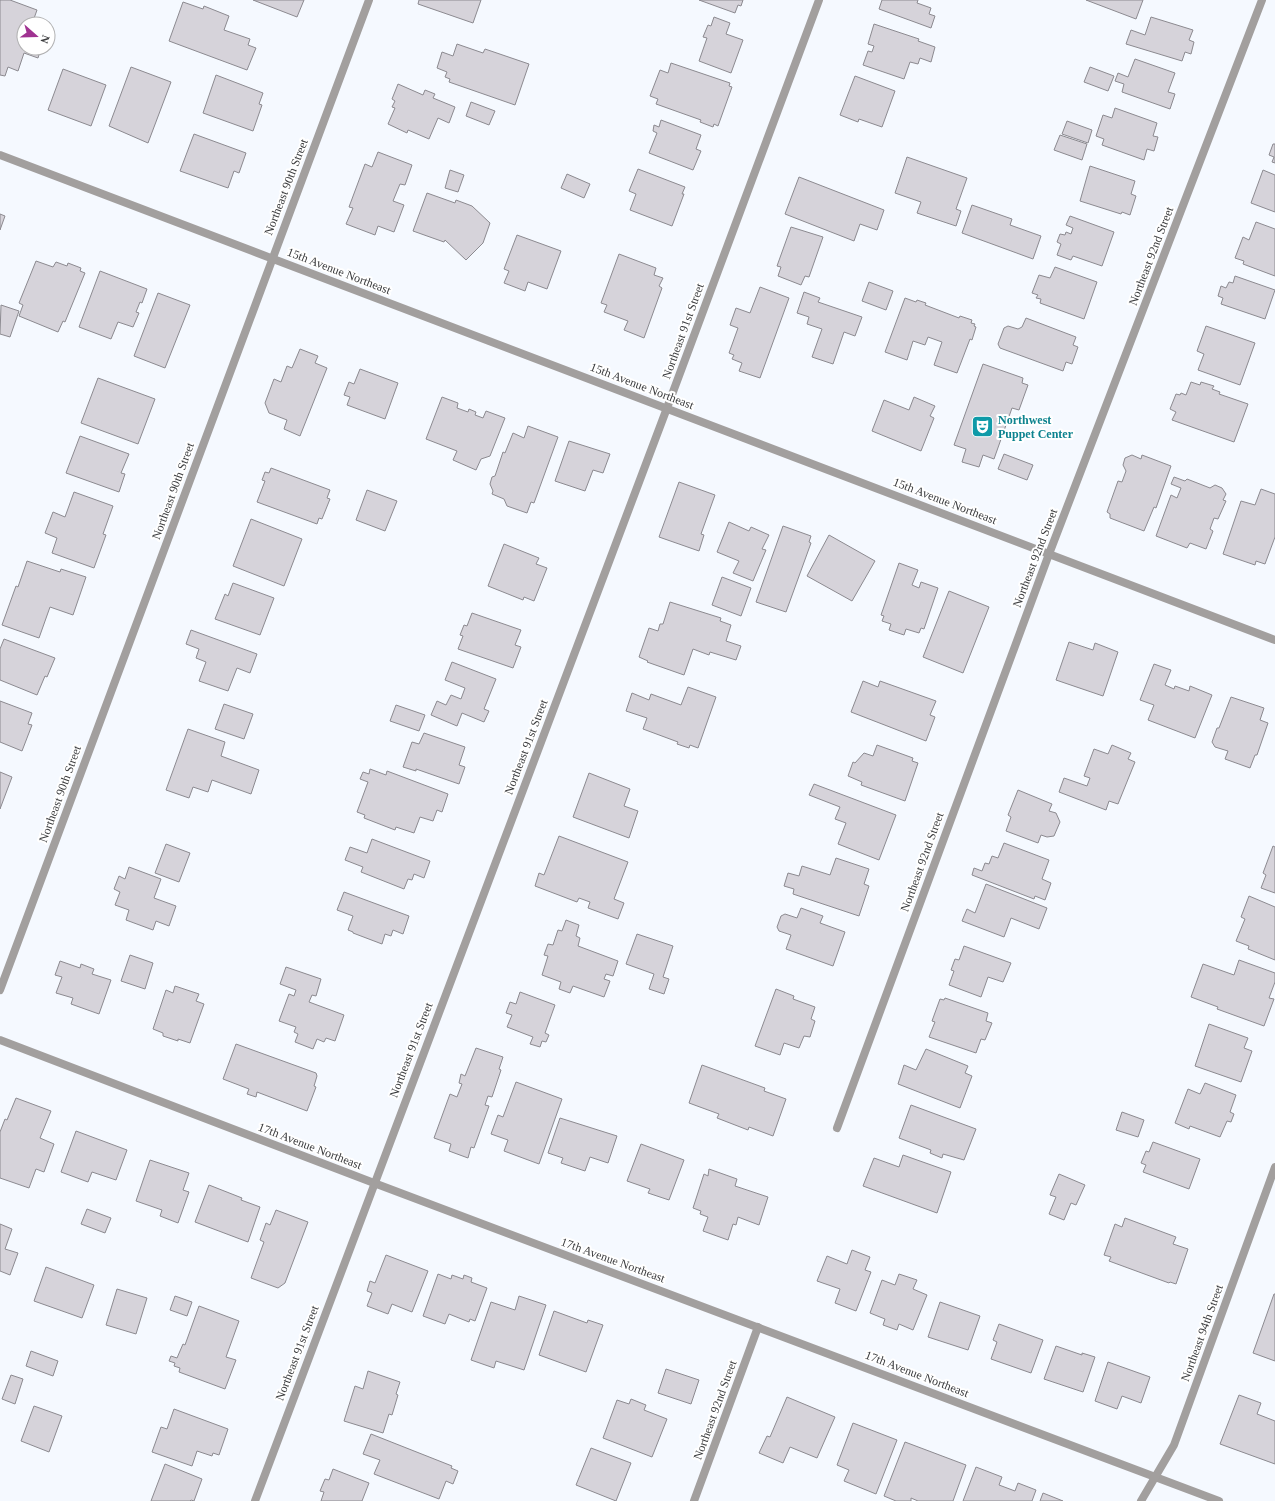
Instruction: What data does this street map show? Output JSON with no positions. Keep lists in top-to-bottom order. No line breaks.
{"streets":{"street":["Northeast 90th Street","Northeast 92nd Street","15th Avenue Northeast","Northeast 91st Street","17th Avenue Northeast","Northeast 94th Street"]},"crossings":[["Northeast 90th Street","15th Avenue Northeast"],["Northeast 92nd Street","15th Avenue Northeast"],["Northeast 92nd Street","17th Avenue Northeast"],["15th Avenue Northeast","Northeast 91st Street"],["Northeast 91st Street","17th Avenue Northeast"],["17th Avenue Northeast","Northeast 94th Street"]],"places":{"theatre":["Northwest Puppet Center"]},"north":"right"}
